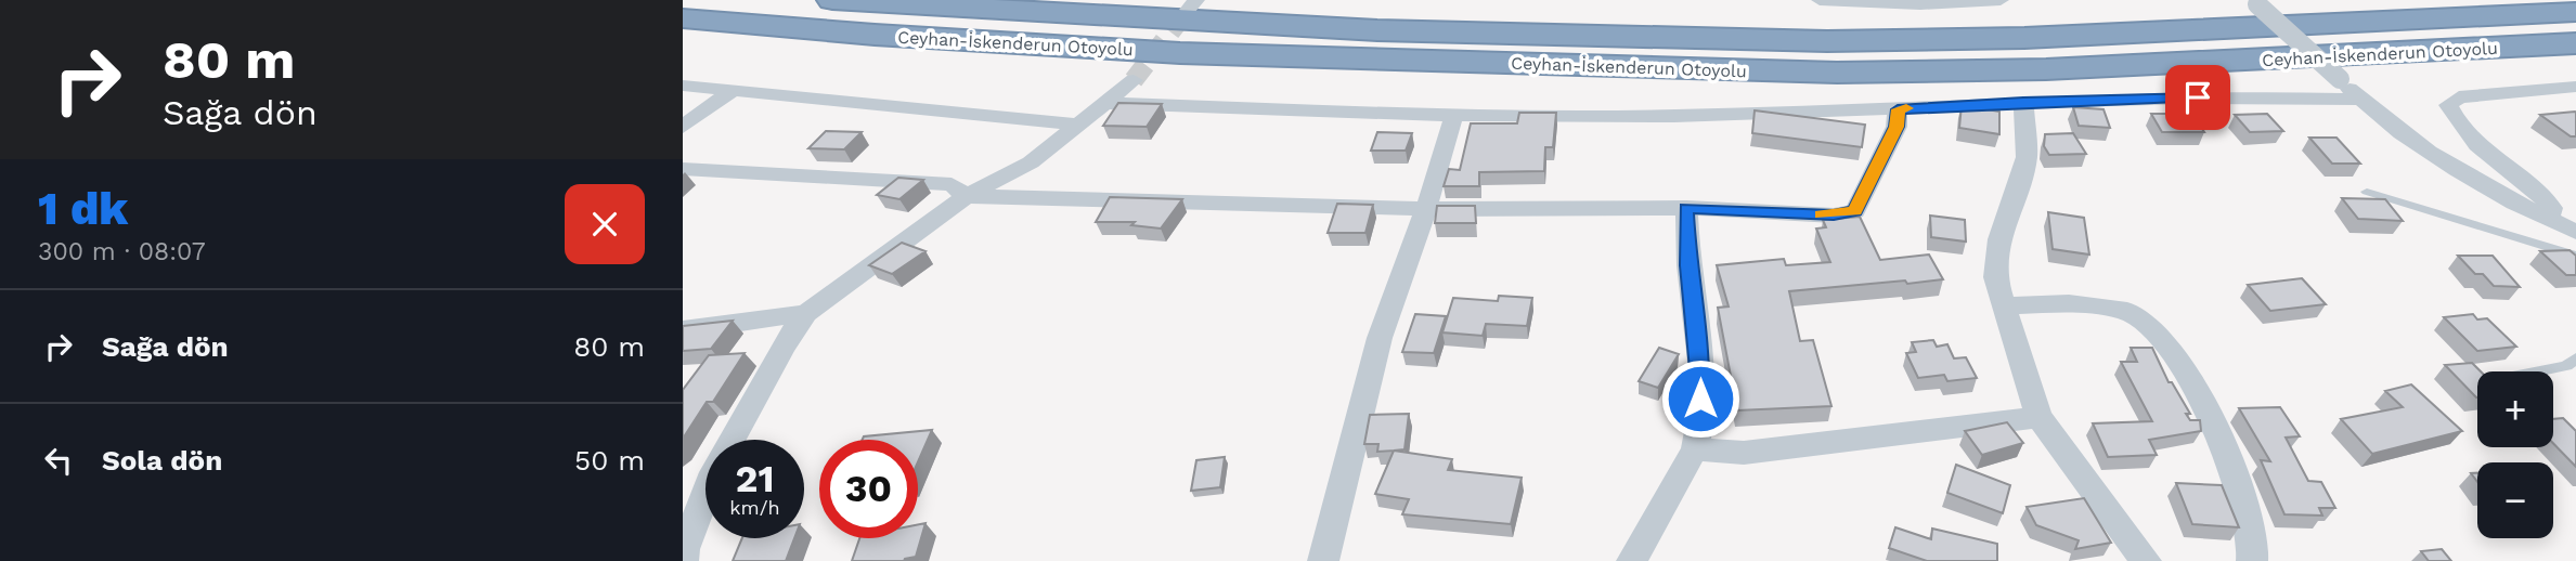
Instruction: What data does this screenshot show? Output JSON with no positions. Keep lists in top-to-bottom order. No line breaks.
{"streets":{"highway":["Ceyhan-İskenderun Otoyolu"]},"page":{"turn":["80 m","Sağa dön"],"heading":["1 dk","300 m · 08:07"],"list":[{"name":"Sağa dön","value":"80 m"},{"name":"Sola dön","value":"50 m"}],"map_buttons":["+","−"],"speed":"21 km/h","limit":"30"}}
